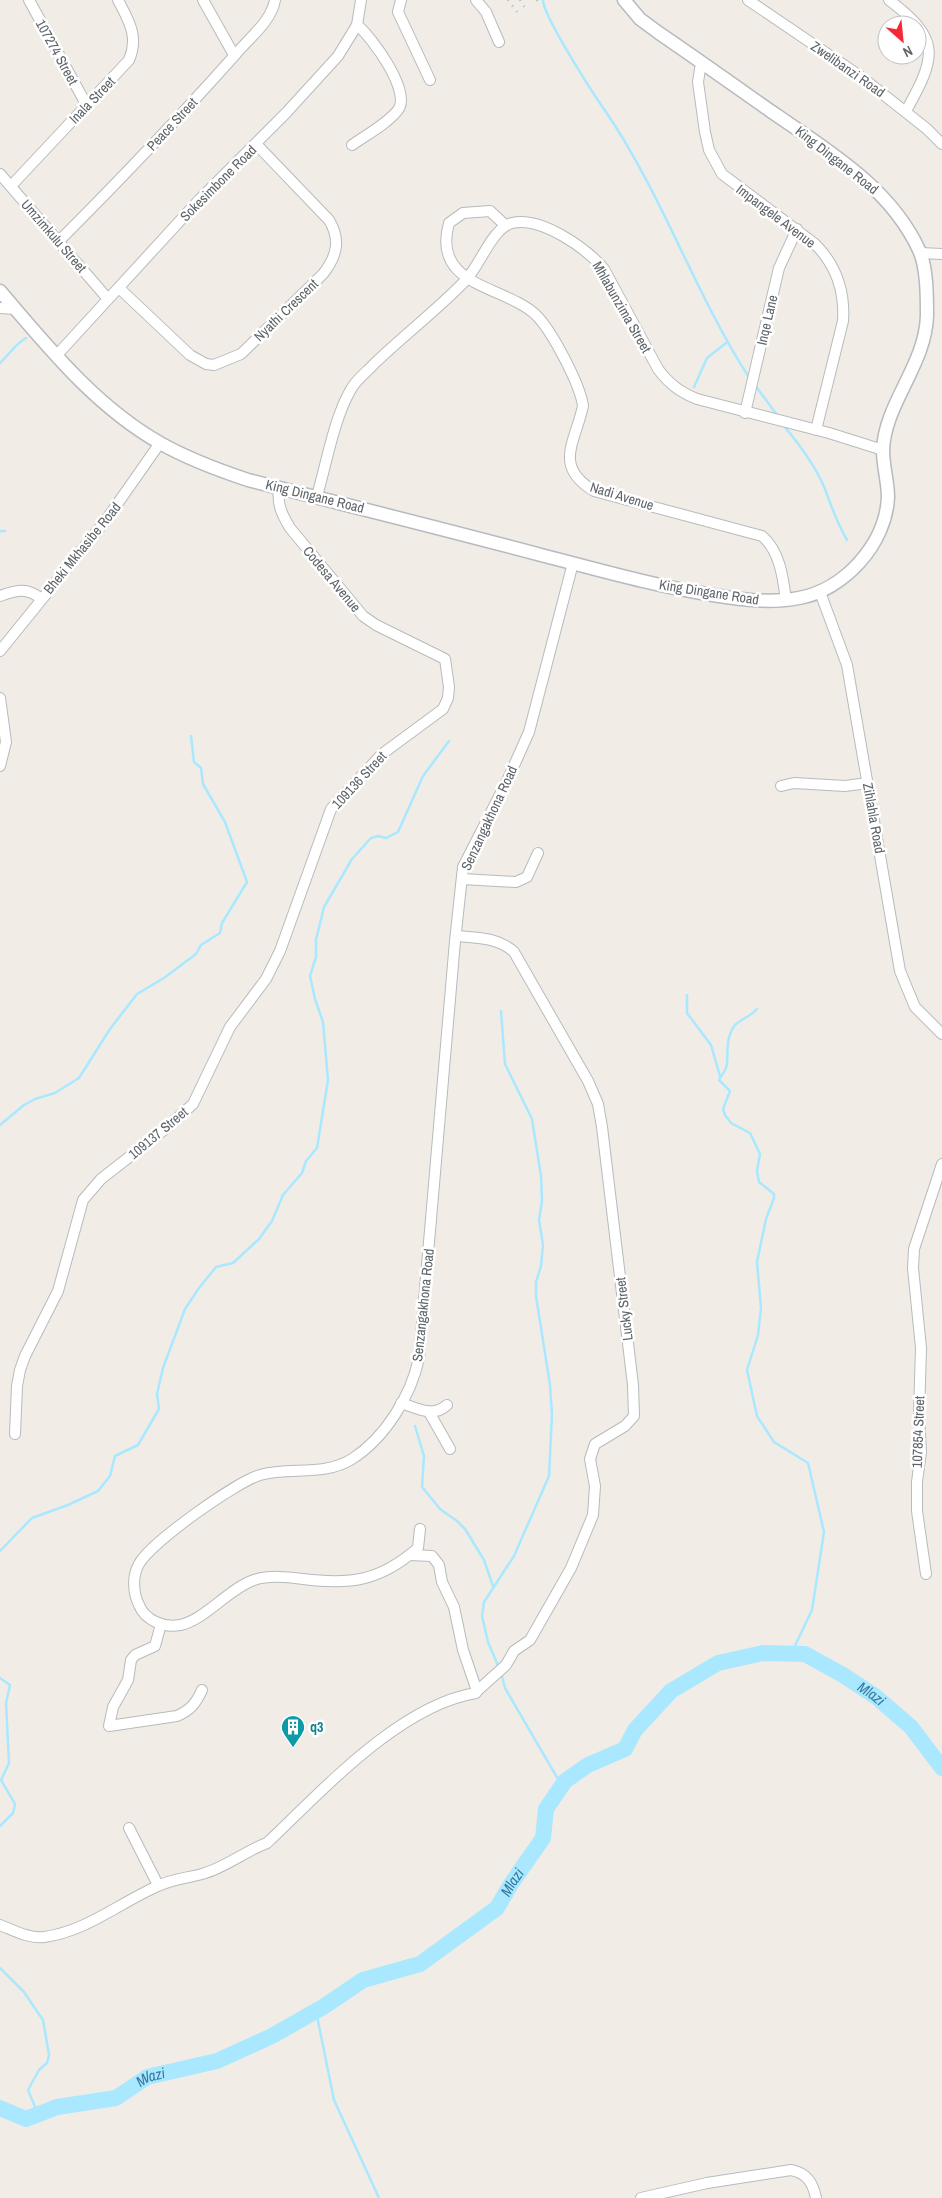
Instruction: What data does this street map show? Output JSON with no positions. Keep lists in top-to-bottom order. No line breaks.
{"streets":{"street":["107274 Street","Zwelibanzi Road","Inala Street","Peace Street","King Dingane Road","Sokesimbone Road","Impangele Avenue","Umzimkulu Street","Mhlabunzima Street","Nyathi Crescent","Inqe Lane","Nadi Avenue","Bheki Mkhasibe Road","Codesa Avenue","109136 Street","Senzangakhona Road","Zihlahla Road","109137 Street","Lucky Street","107854 Street"]},"crossings":[["107274 Street","Inala Street"],["Inala Street","Umzimkulu Street"],["Peace Street","Umzimkulu Street"],["King Dingane Road","Sokesimbone Road"],["King Dingane Road","Impangele Avenue"],["King Dingane Road","Mhlabunzima Street"],["King Dingane Road","Nadi Avenue"],["King Dingane Road","Bheki Mkhasibe Road"],["King Dingane Road","Codesa Avenue"],["King Dingane Road","Senzangakhona Road"],["King Dingane Road","Zihlahla Road"],["Sokesimbone Road","Umzimkulu Street"],["Sokesimbone Road","Nyathi Crescent"],["Impangele Avenue","Mhlabunzima Street"],["Impangele Avenue","Inqe Lane"],["Mhlabunzima Street","Inqe Lane"],["Codesa Avenue","109136 Street"],["109136 Street","109137 Street"],["Senzangakhona Road","Lucky Street"]],"water":["Mlazi"],"places":{"building":["q3"]},"north":"bottom right"}
